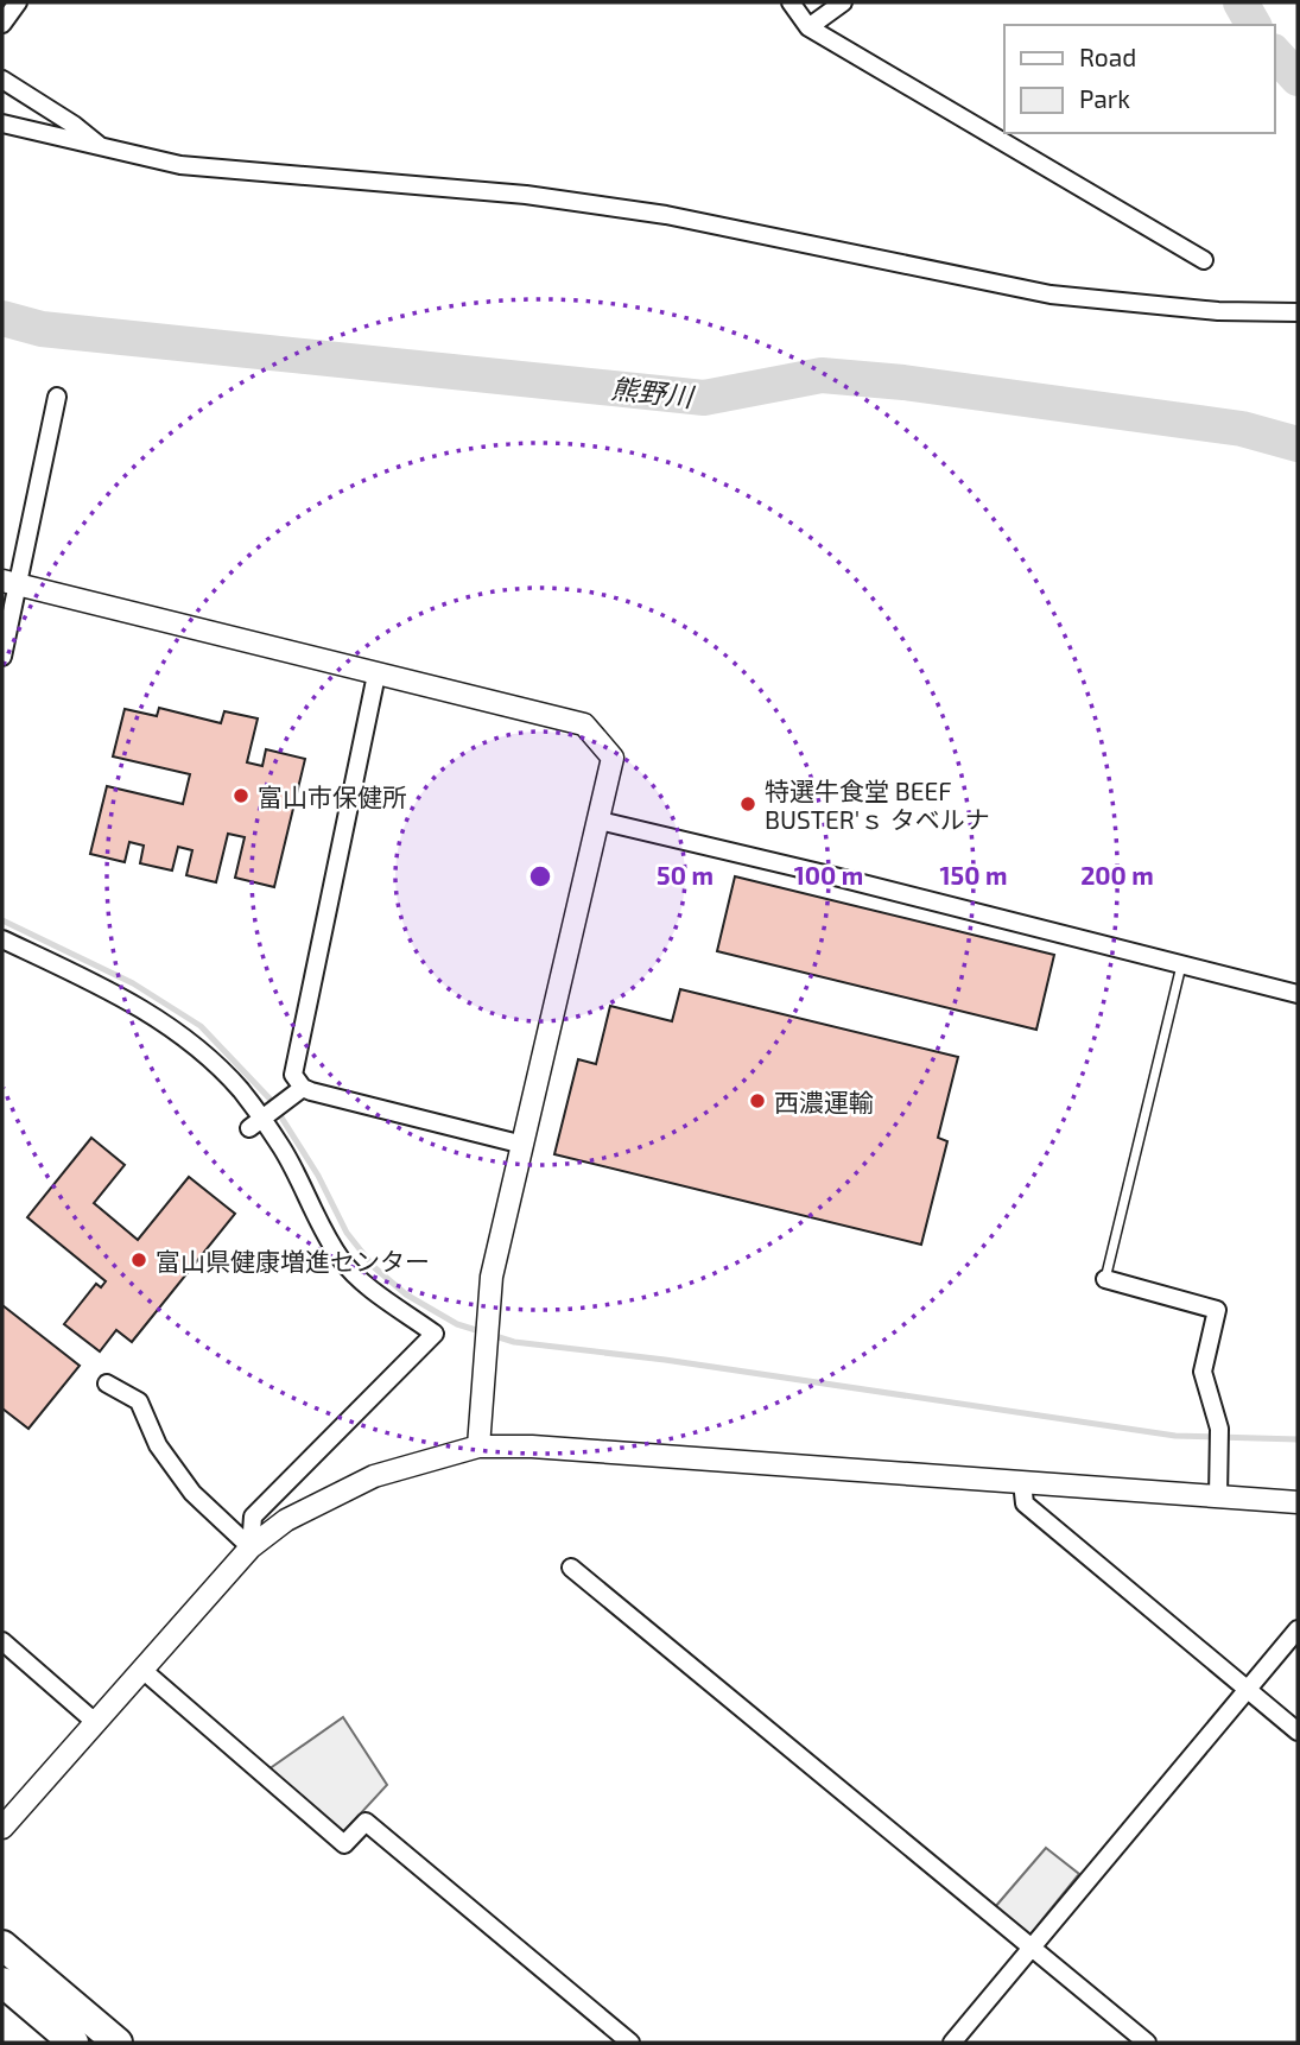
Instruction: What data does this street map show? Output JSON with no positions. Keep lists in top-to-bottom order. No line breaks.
{"water":["熊野川"],"places":["富山市保健所","特選牛食堂 BEEF BUSTER'ｓ タベルナ","西濃運輸","富山県健康増進センター"],"legend":["Road","Park"],"rings":["50 m","100 m","150 m","200 m"]}
